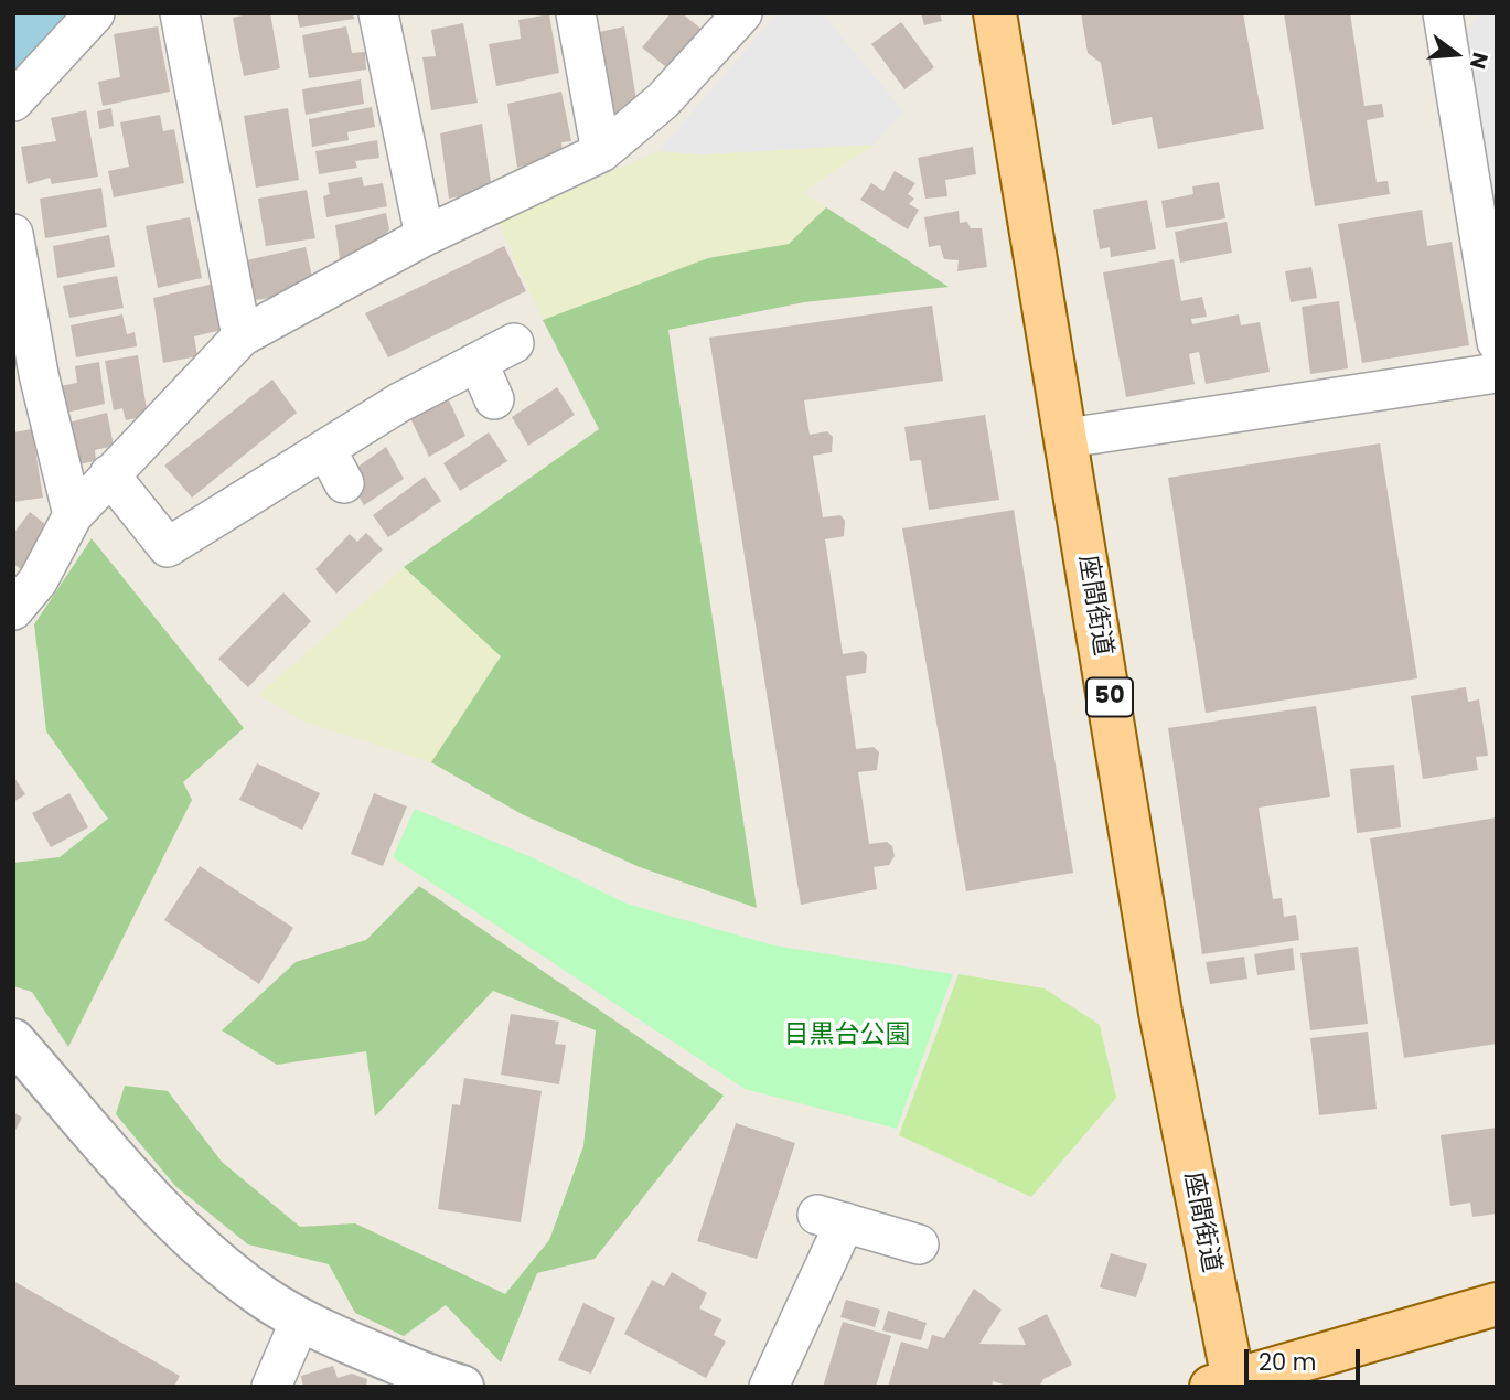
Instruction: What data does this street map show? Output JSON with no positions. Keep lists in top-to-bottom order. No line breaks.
{"streets":{"main road":["座間街道","50"]},"parks":["目黒台公園"],"scale_bar":"20 m","north":"right"}
